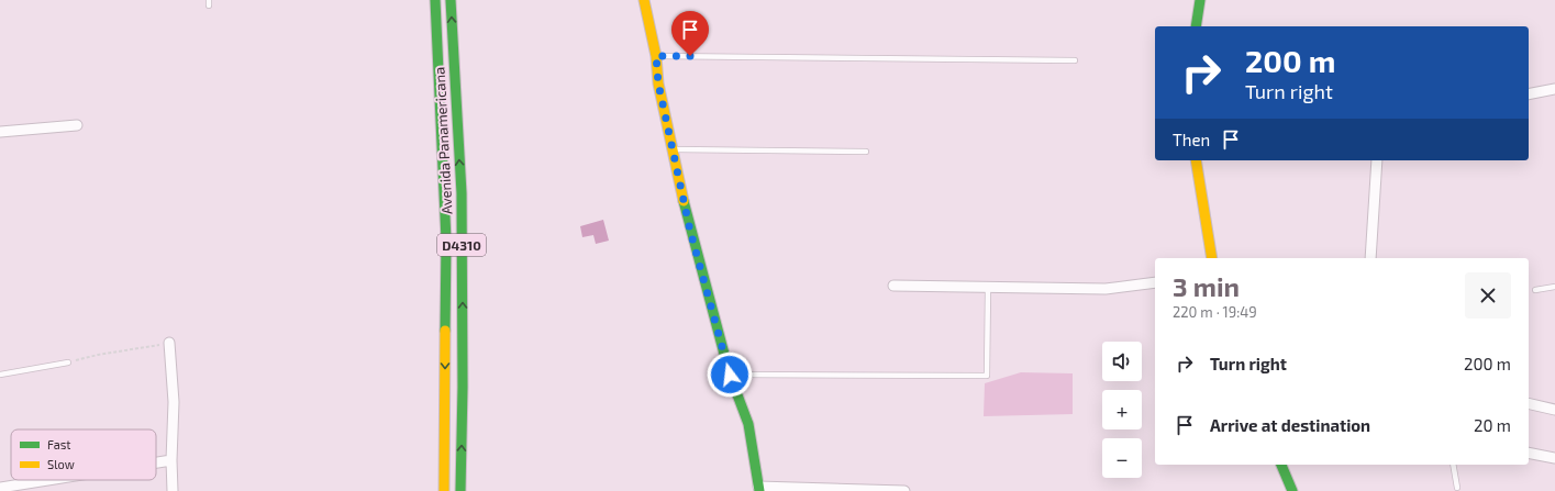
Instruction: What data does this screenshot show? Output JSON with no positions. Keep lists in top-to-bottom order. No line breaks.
{"streets":{"main road":["Avenida Panamericana","D4310"]},"legend":["Fast","Slow"],"page":{"turn":["200 m","Turn right"],"then":"Then","heading":["3 min","220 m · 19:49"],"list":[{"name":"Turn right","value":"200 m"},{"name":"Arrive at destination","value":"20 m"}],"map_buttons":["+","−"]}}
